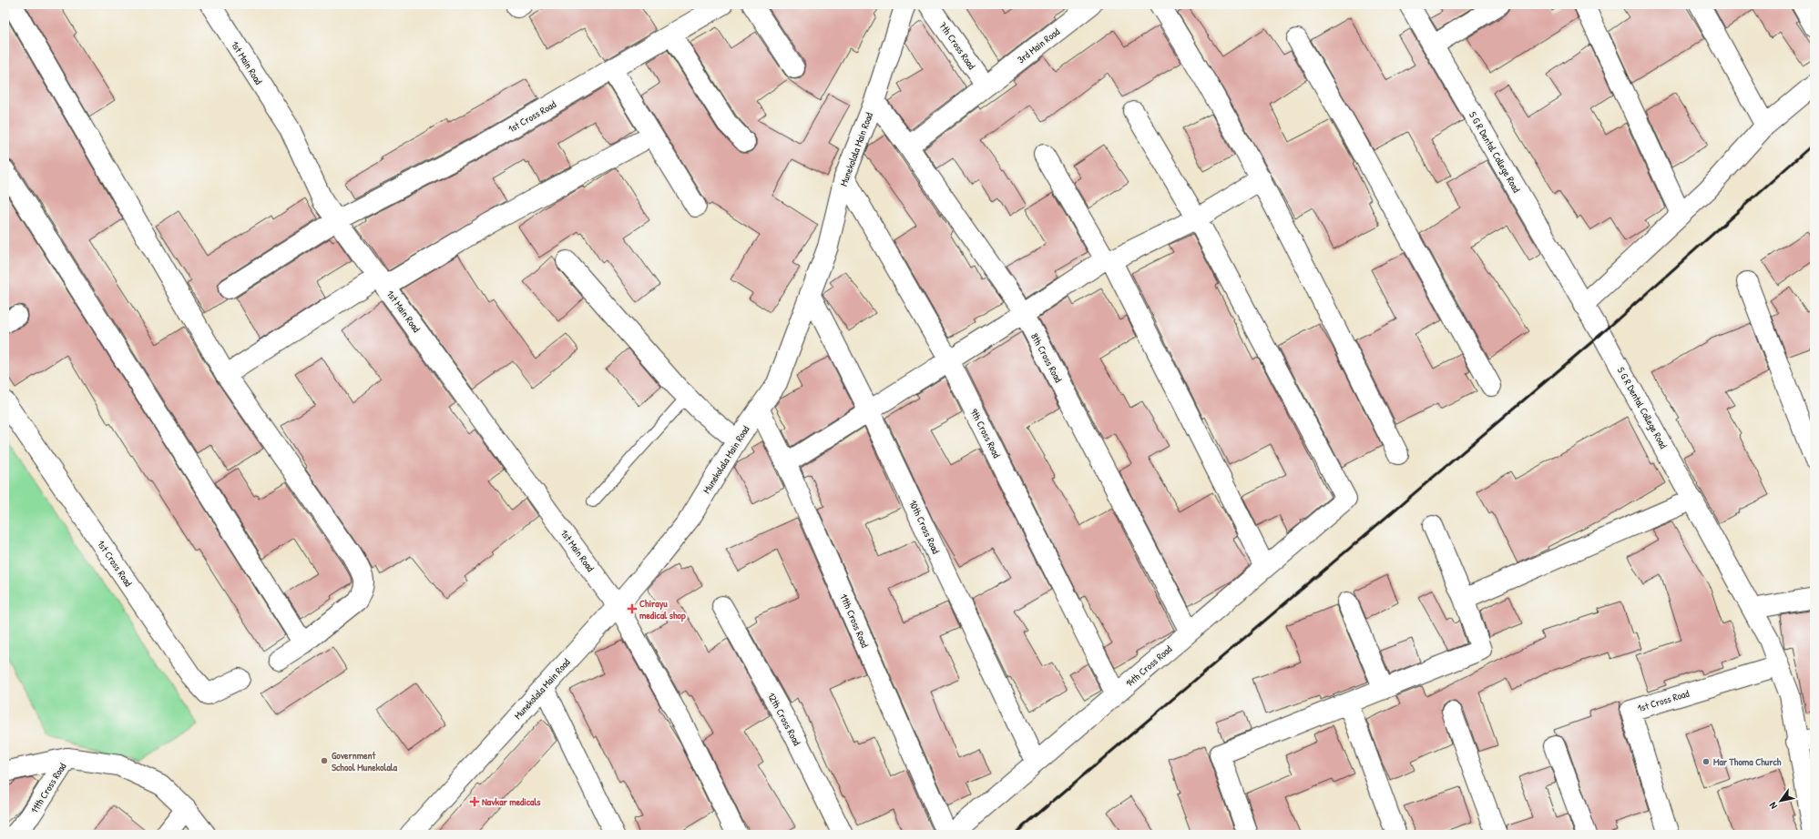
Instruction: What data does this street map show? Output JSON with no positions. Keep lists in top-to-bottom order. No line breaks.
{"streets":{"street":["7th Cross Road","3rd Main Road","1st Main Road","1st Cross Road","Munekolala Main Road","S G R Dental College Road","8th Cross Road","9th Cross Road","10th Cross Road","11th Cross Road","14th Cross Road","12th Cross Road"]},"crossings":[["7th Cross Road","3rd Main Road"],["3rd Main Road","8th Cross Road"],["1st Main Road","1st Cross Road"],["1st Main Road","Munekolala Main Road"],["1st Cross Road","S G R Dental College Road"],["Munekolala Main Road","8th Cross Road"],["Munekolala Main Road","9th Cross Road"],["Munekolala Main Road","10th Cross Road"],["Munekolala Main Road","11th Cross Road"],["8th Cross Road","14th Cross Road"],["9th Cross Road","14th Cross Road"],["10th Cross Road","14th Cross Road"]],"places":{"health":["Chirayu medical shop","Navkar medicals"],"other":["Government School Munekolala","Mar Thoma Church"]},"north":"bottom left"}
